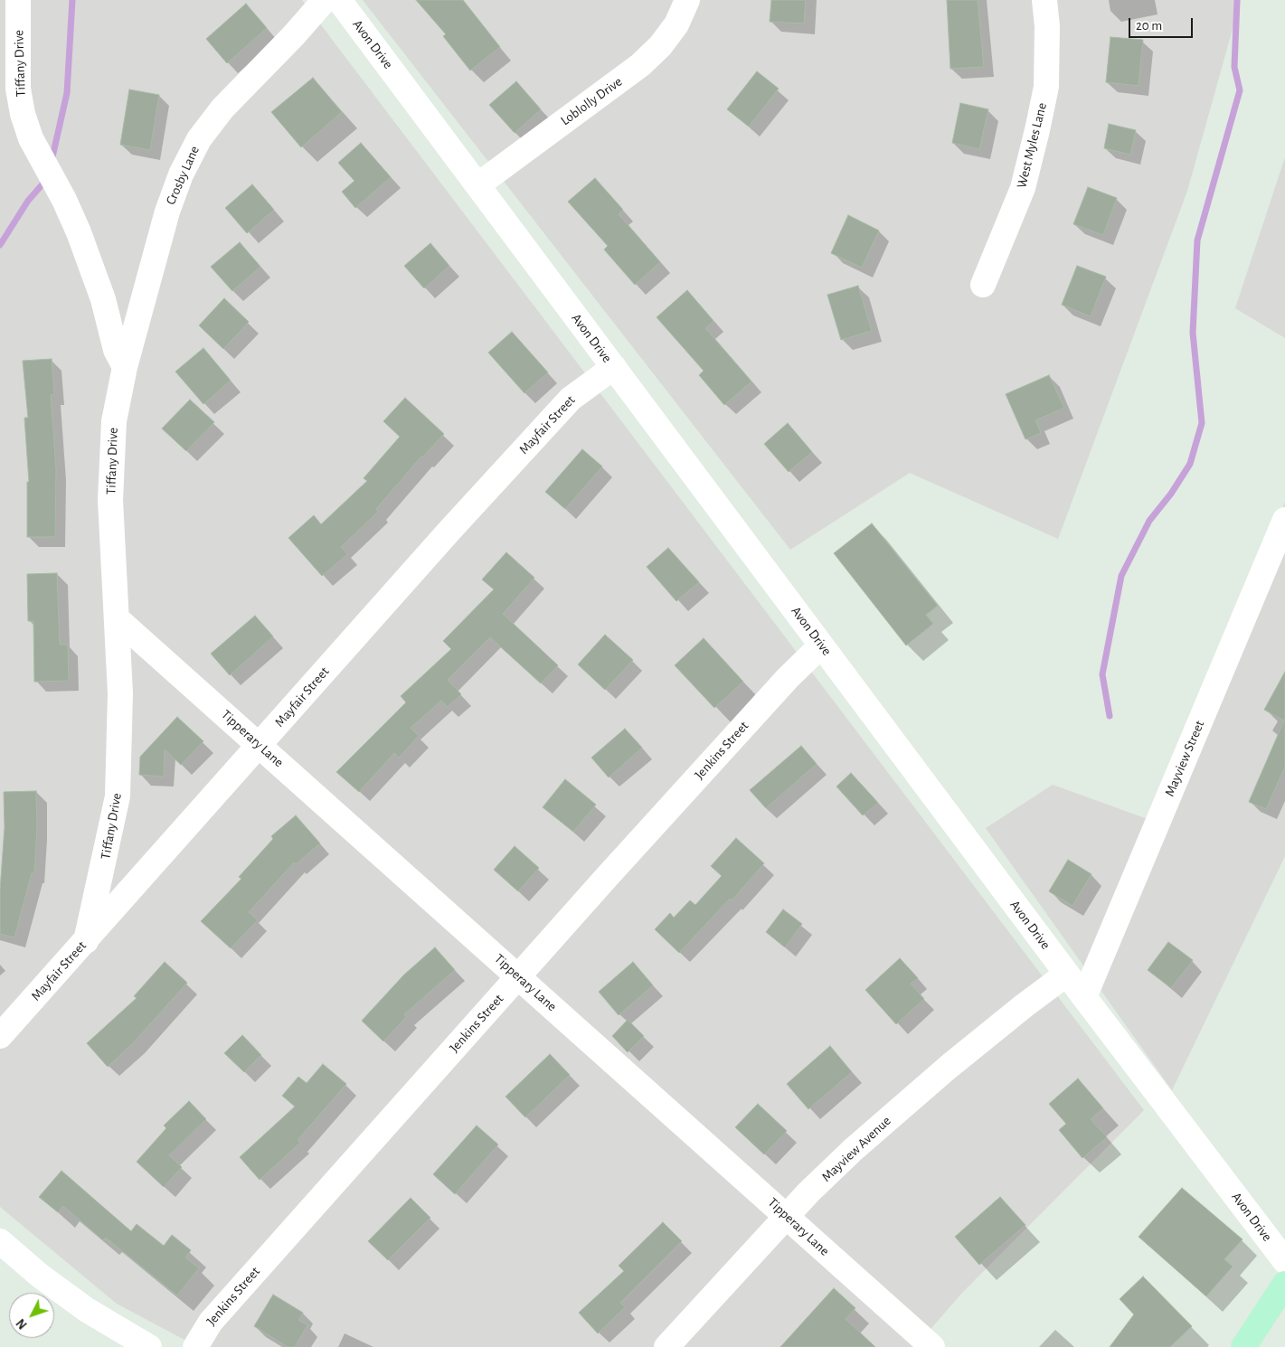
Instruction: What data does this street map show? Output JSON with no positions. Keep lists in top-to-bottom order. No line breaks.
{"streets":{"street":["Avon Drive","Tiffany Drive","Loblolly Drive","West Myles Lane","Crosby Lane","Mayfair Street","Tipperary Lane","Jenkins Street","Mayview Street","Mayview Avenue"]},"crossings":[["Avon Drive","Loblolly Drive"],["Avon Drive","Mayfair Street"],["Avon Drive","Jenkins Street"],["Avon Drive","Mayview Street"],["Avon Drive","Mayview Avenue"],["Tiffany Drive","Crosby Lane"],["Tiffany Drive","Mayfair Street"],["Tiffany Drive","Tipperary Lane"],["Mayfair Street","Tipperary Lane"],["Tipperary Lane","Jenkins Street"],["Tipperary Lane","Mayview Avenue"]],"scale_bar":"20 m","north":"bottom left"}
